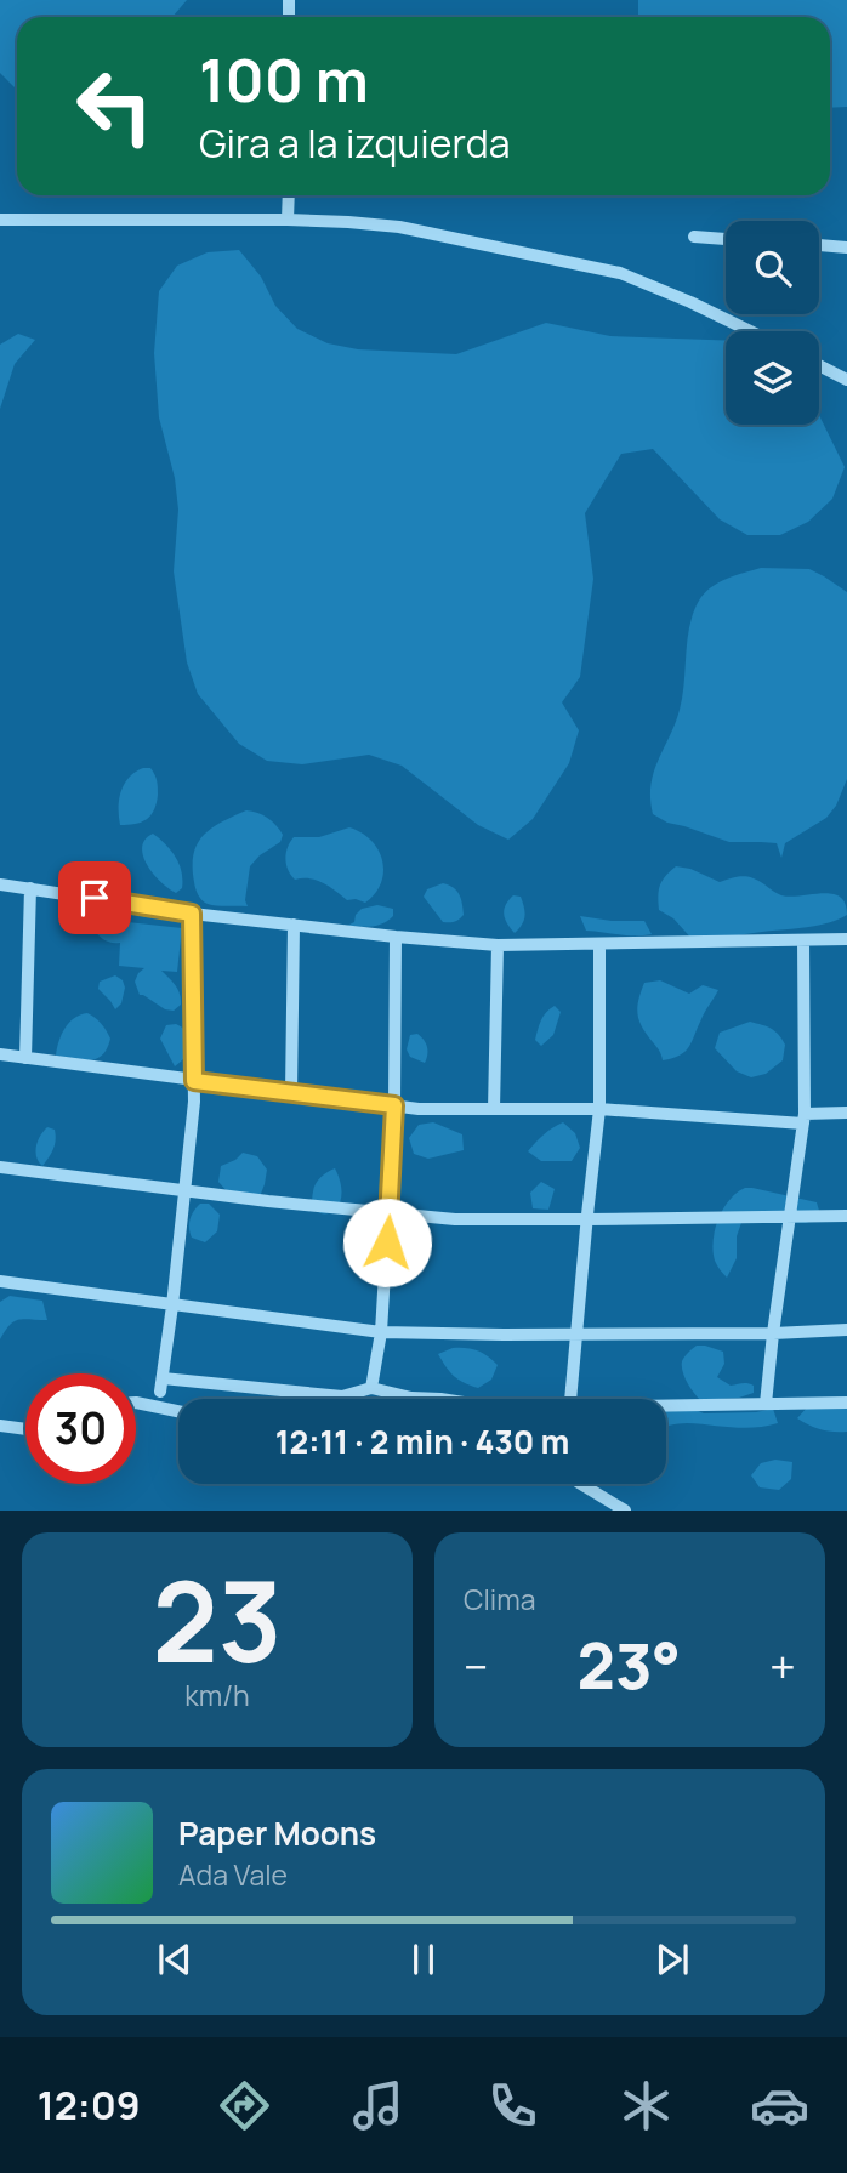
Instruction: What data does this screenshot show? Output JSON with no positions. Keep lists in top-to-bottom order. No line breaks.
{"page":{"turn":["100 m","Gira a la izquierda"],"limit":"30","trip":"12:11 · 2 min · 430 m","tile":[["23","km/h"],"Clima"],"heat":["−","23°","+"],"song":["Paper Moons","Ada Vale"],"tabs":"12:09"}}
